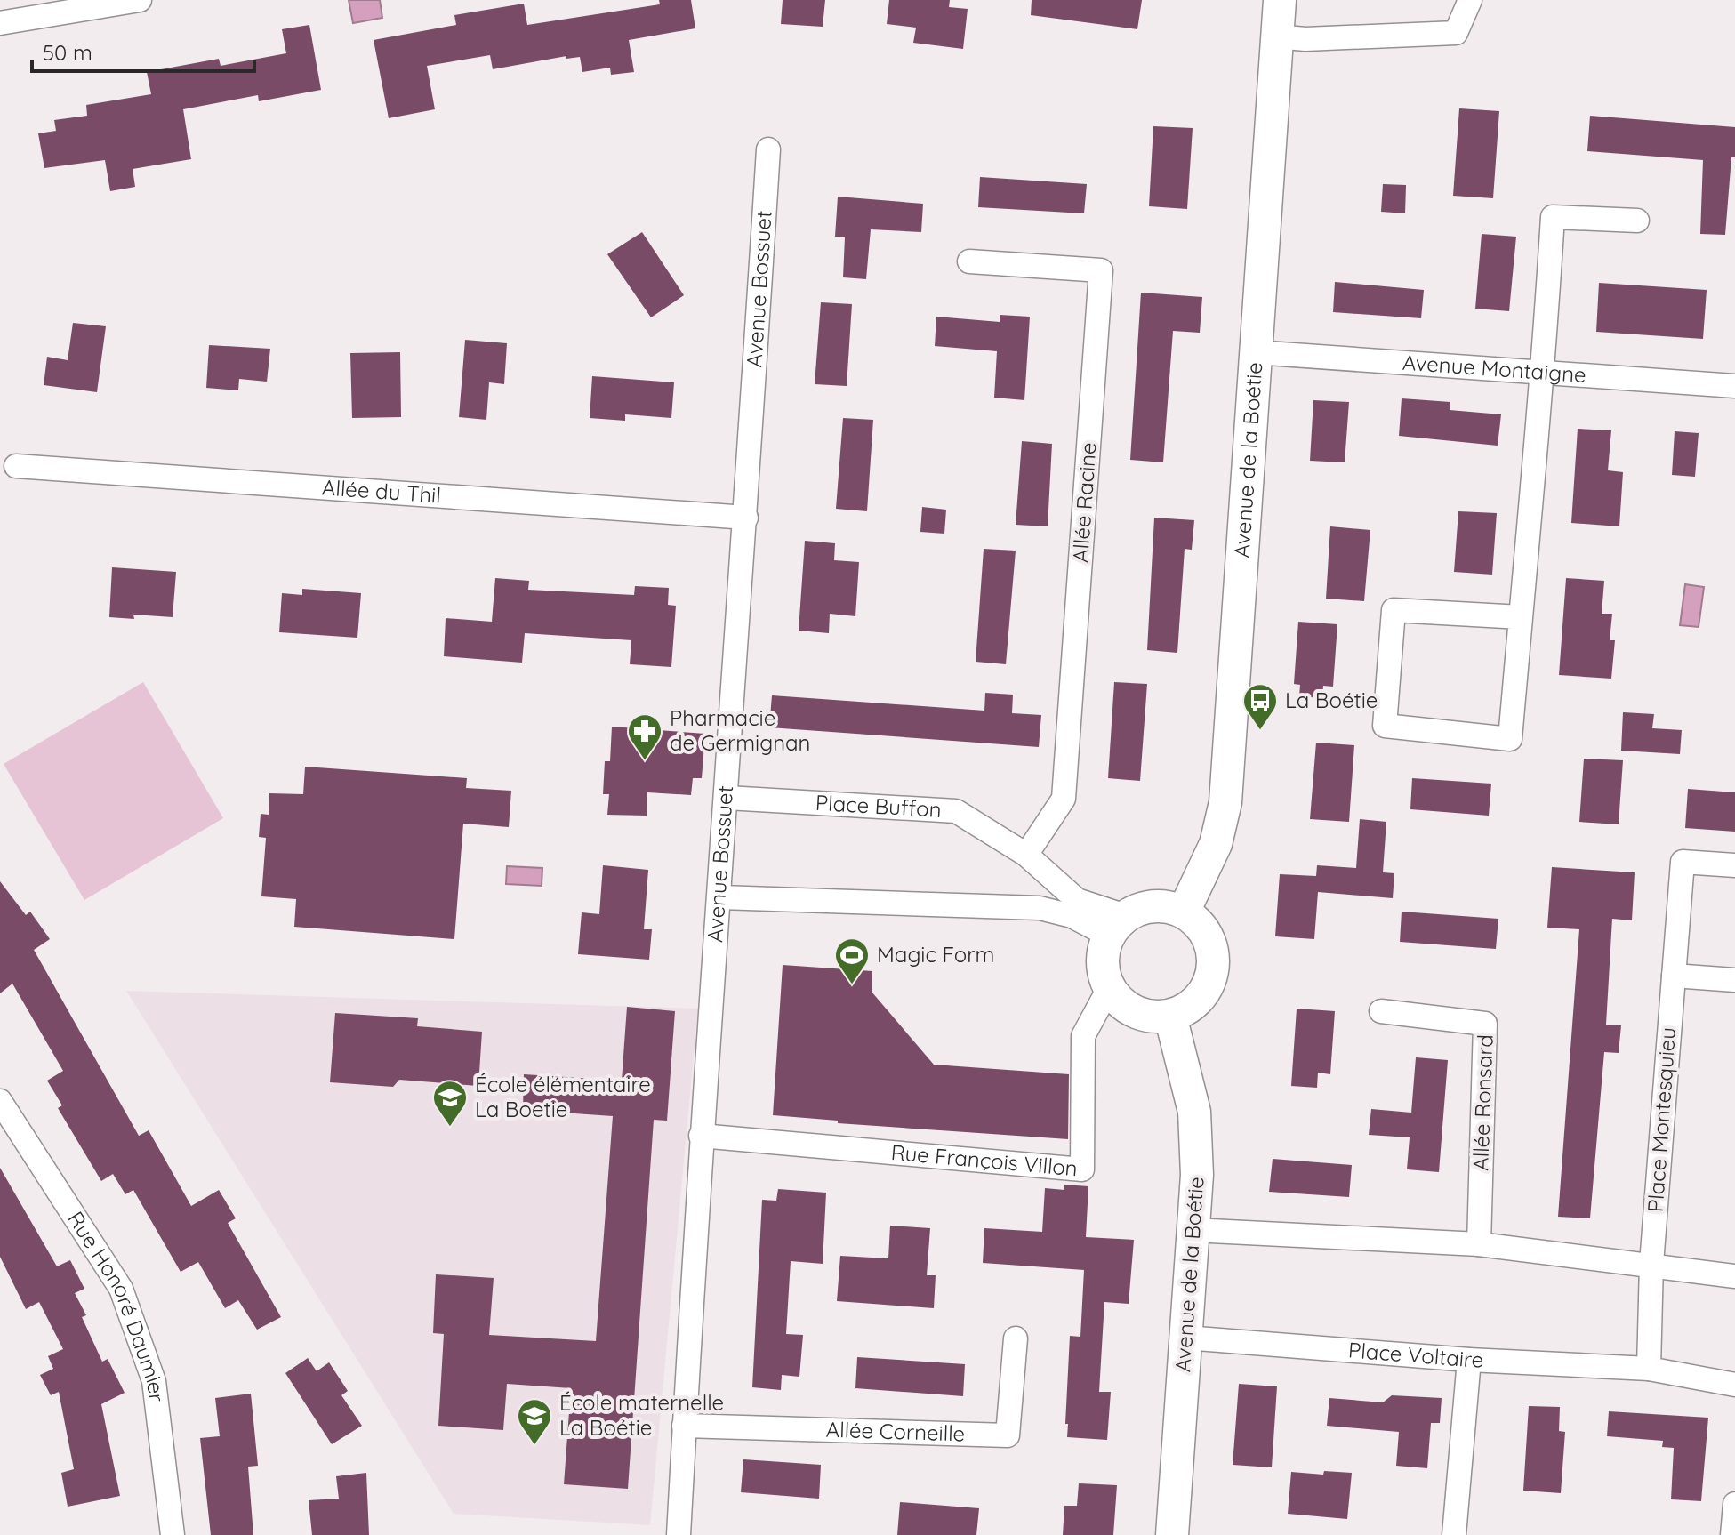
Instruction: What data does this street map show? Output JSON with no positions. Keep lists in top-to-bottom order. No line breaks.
{"streets":{"main road":["Avenue de la Boétie"],"street":["Avenue Bossuet","Avenue Montaigne","Allée du Thil","Allée Racine","Place Buffon","Allée Ronsard","Place Montesquieu","Rue François Villon","Rue Honoré Daumier","Place Voltaire","Allée Corneille"]},"crossings":[["Avenue Bossuet","Allée du Thil"],["Avenue Bossuet","Place Buffon"],["Avenue Bossuet","Rue François Villon"],["Avenue Bossuet","Allée Corneille"],["Avenue Montaigne","Avenue de la Boétie"],["Avenue de la Boétie","Place Buffon"],["Avenue de la Boétie","Rue François Villon"],["Avenue de la Boétie","Place Voltaire"],["Allée Racine","Place Buffon"],["Place Buffon","Rue François Villon"],["Place Montesquieu","Place Voltaire"]],"places":{"bus stop":["La Boétie"],"pharmacy":["Pharmacie de Germignan"],"sports":["Magic Form"],"school or university":["École élémentaire La Boetie","École maternelle La Boétie"]},"scale_bar":"50 m"}
